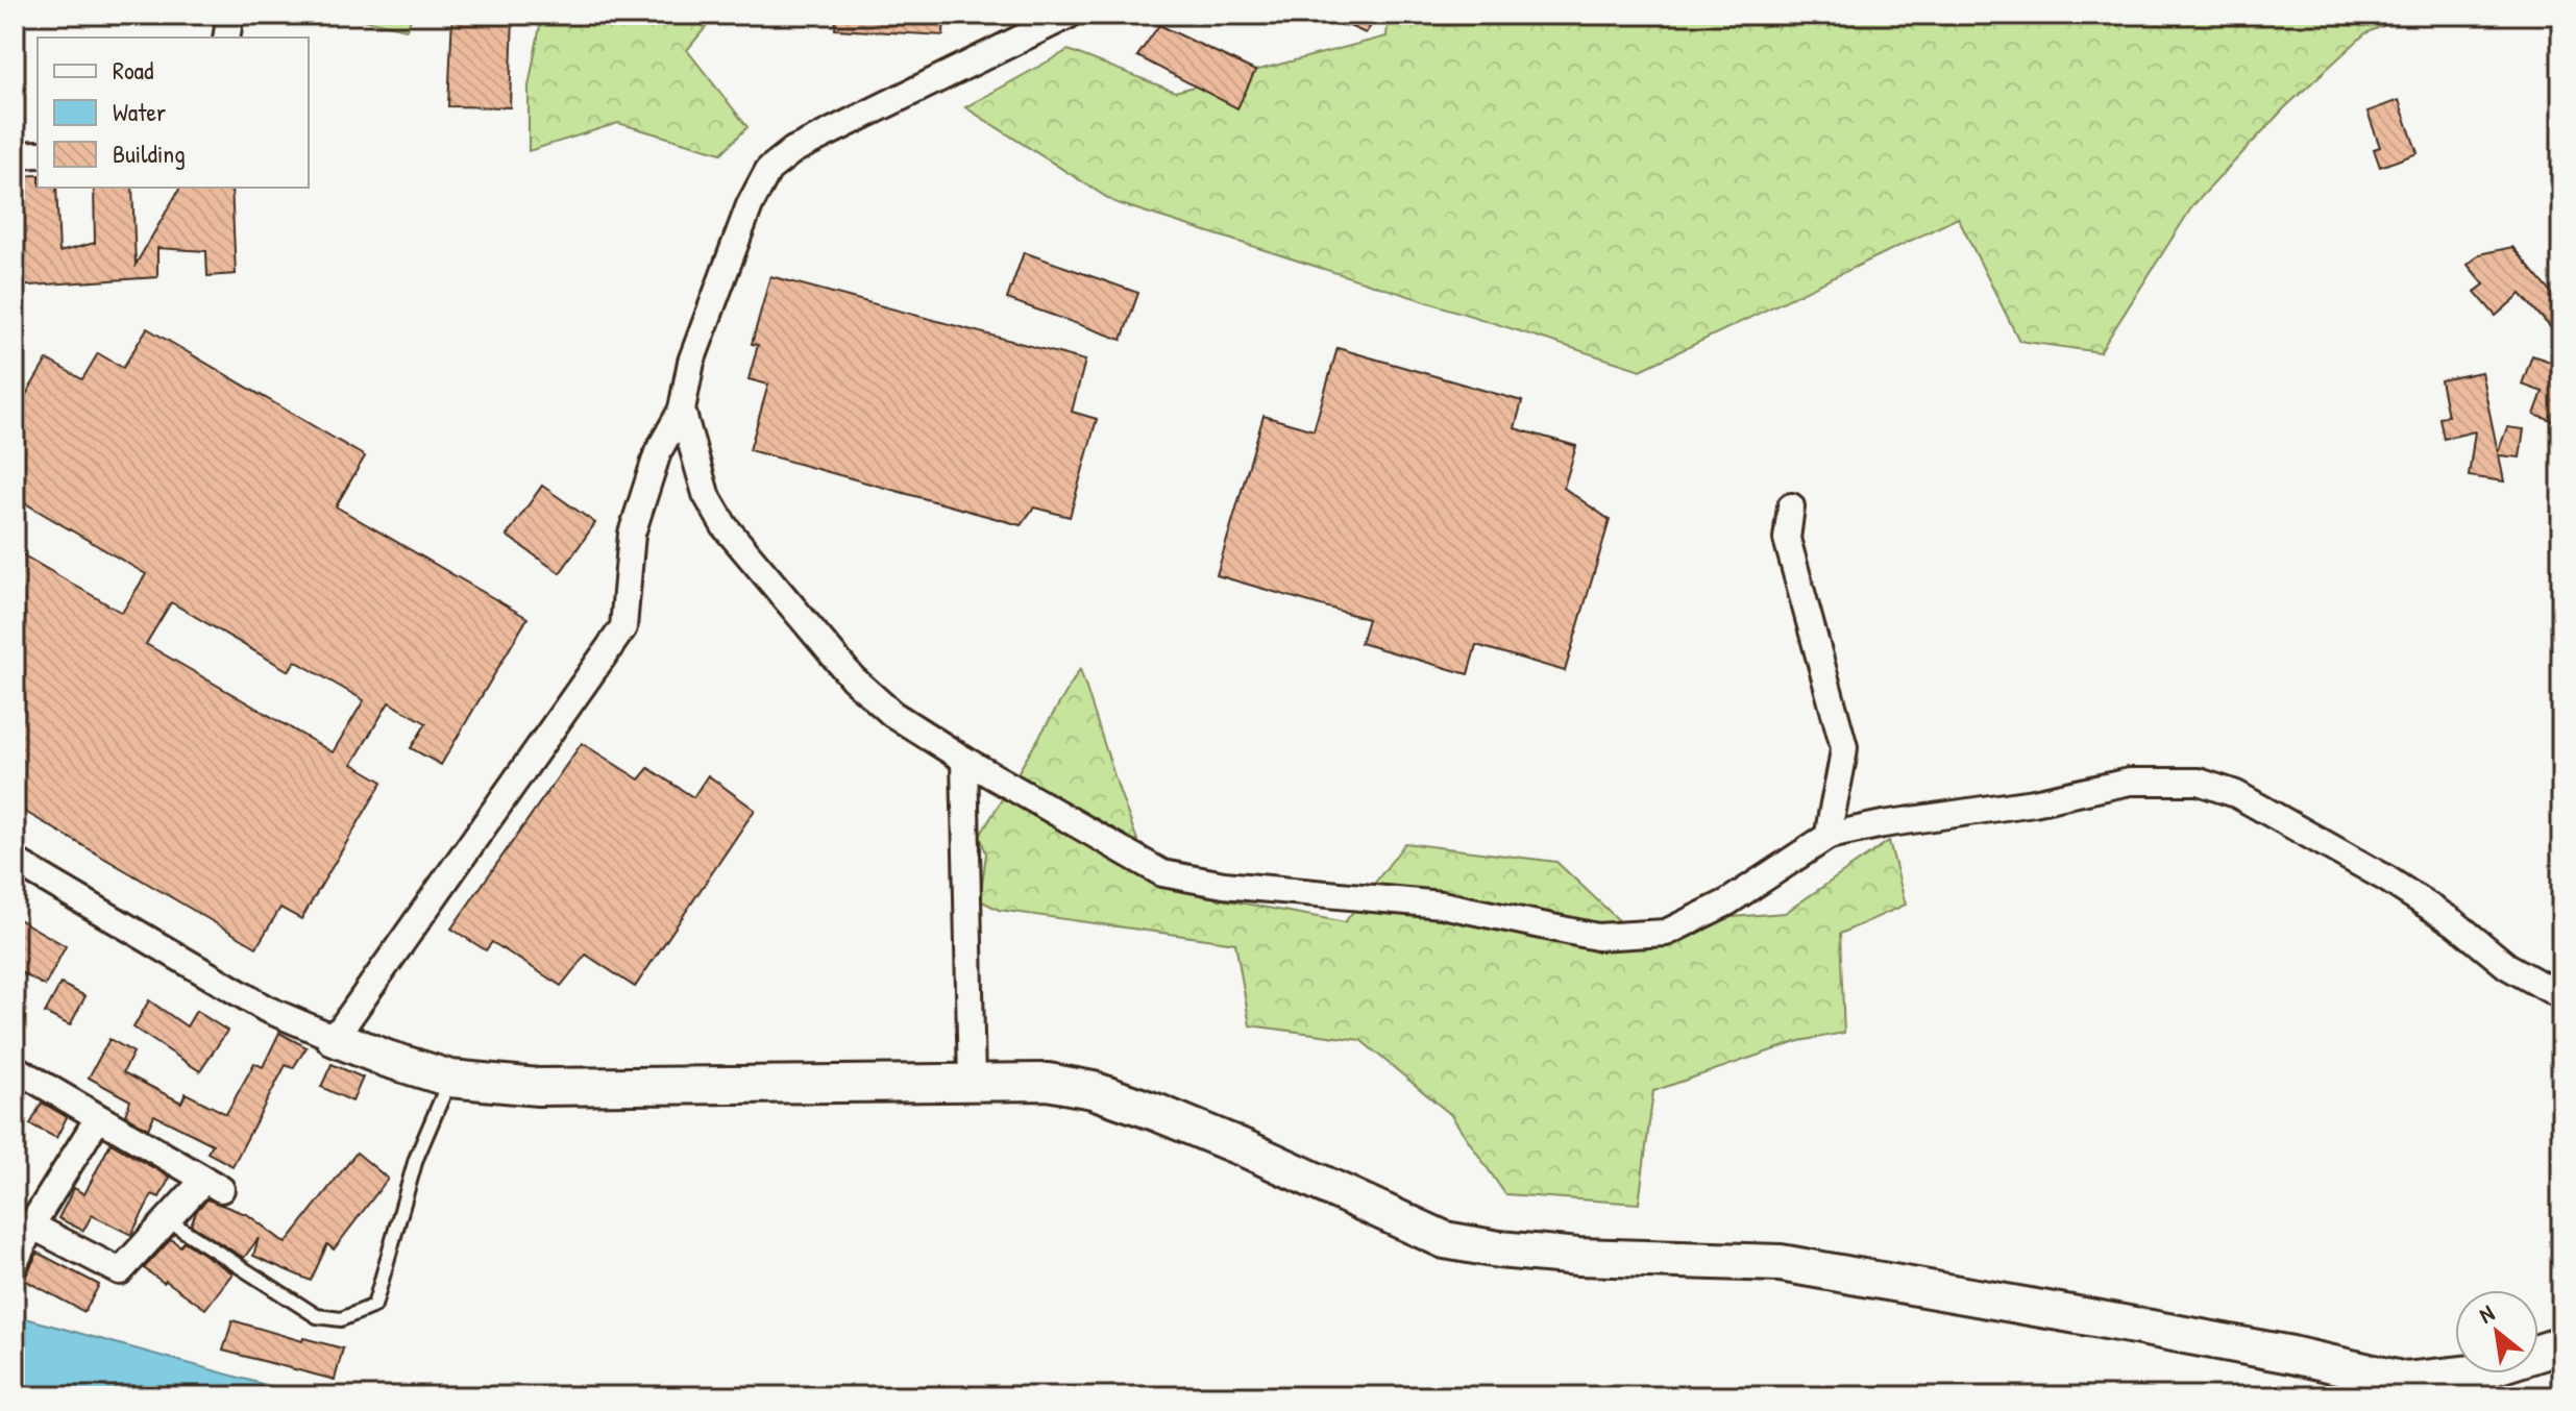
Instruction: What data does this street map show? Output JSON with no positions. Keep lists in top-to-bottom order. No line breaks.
{"legend":["Road","Water","Building"],"north":"top left"}
